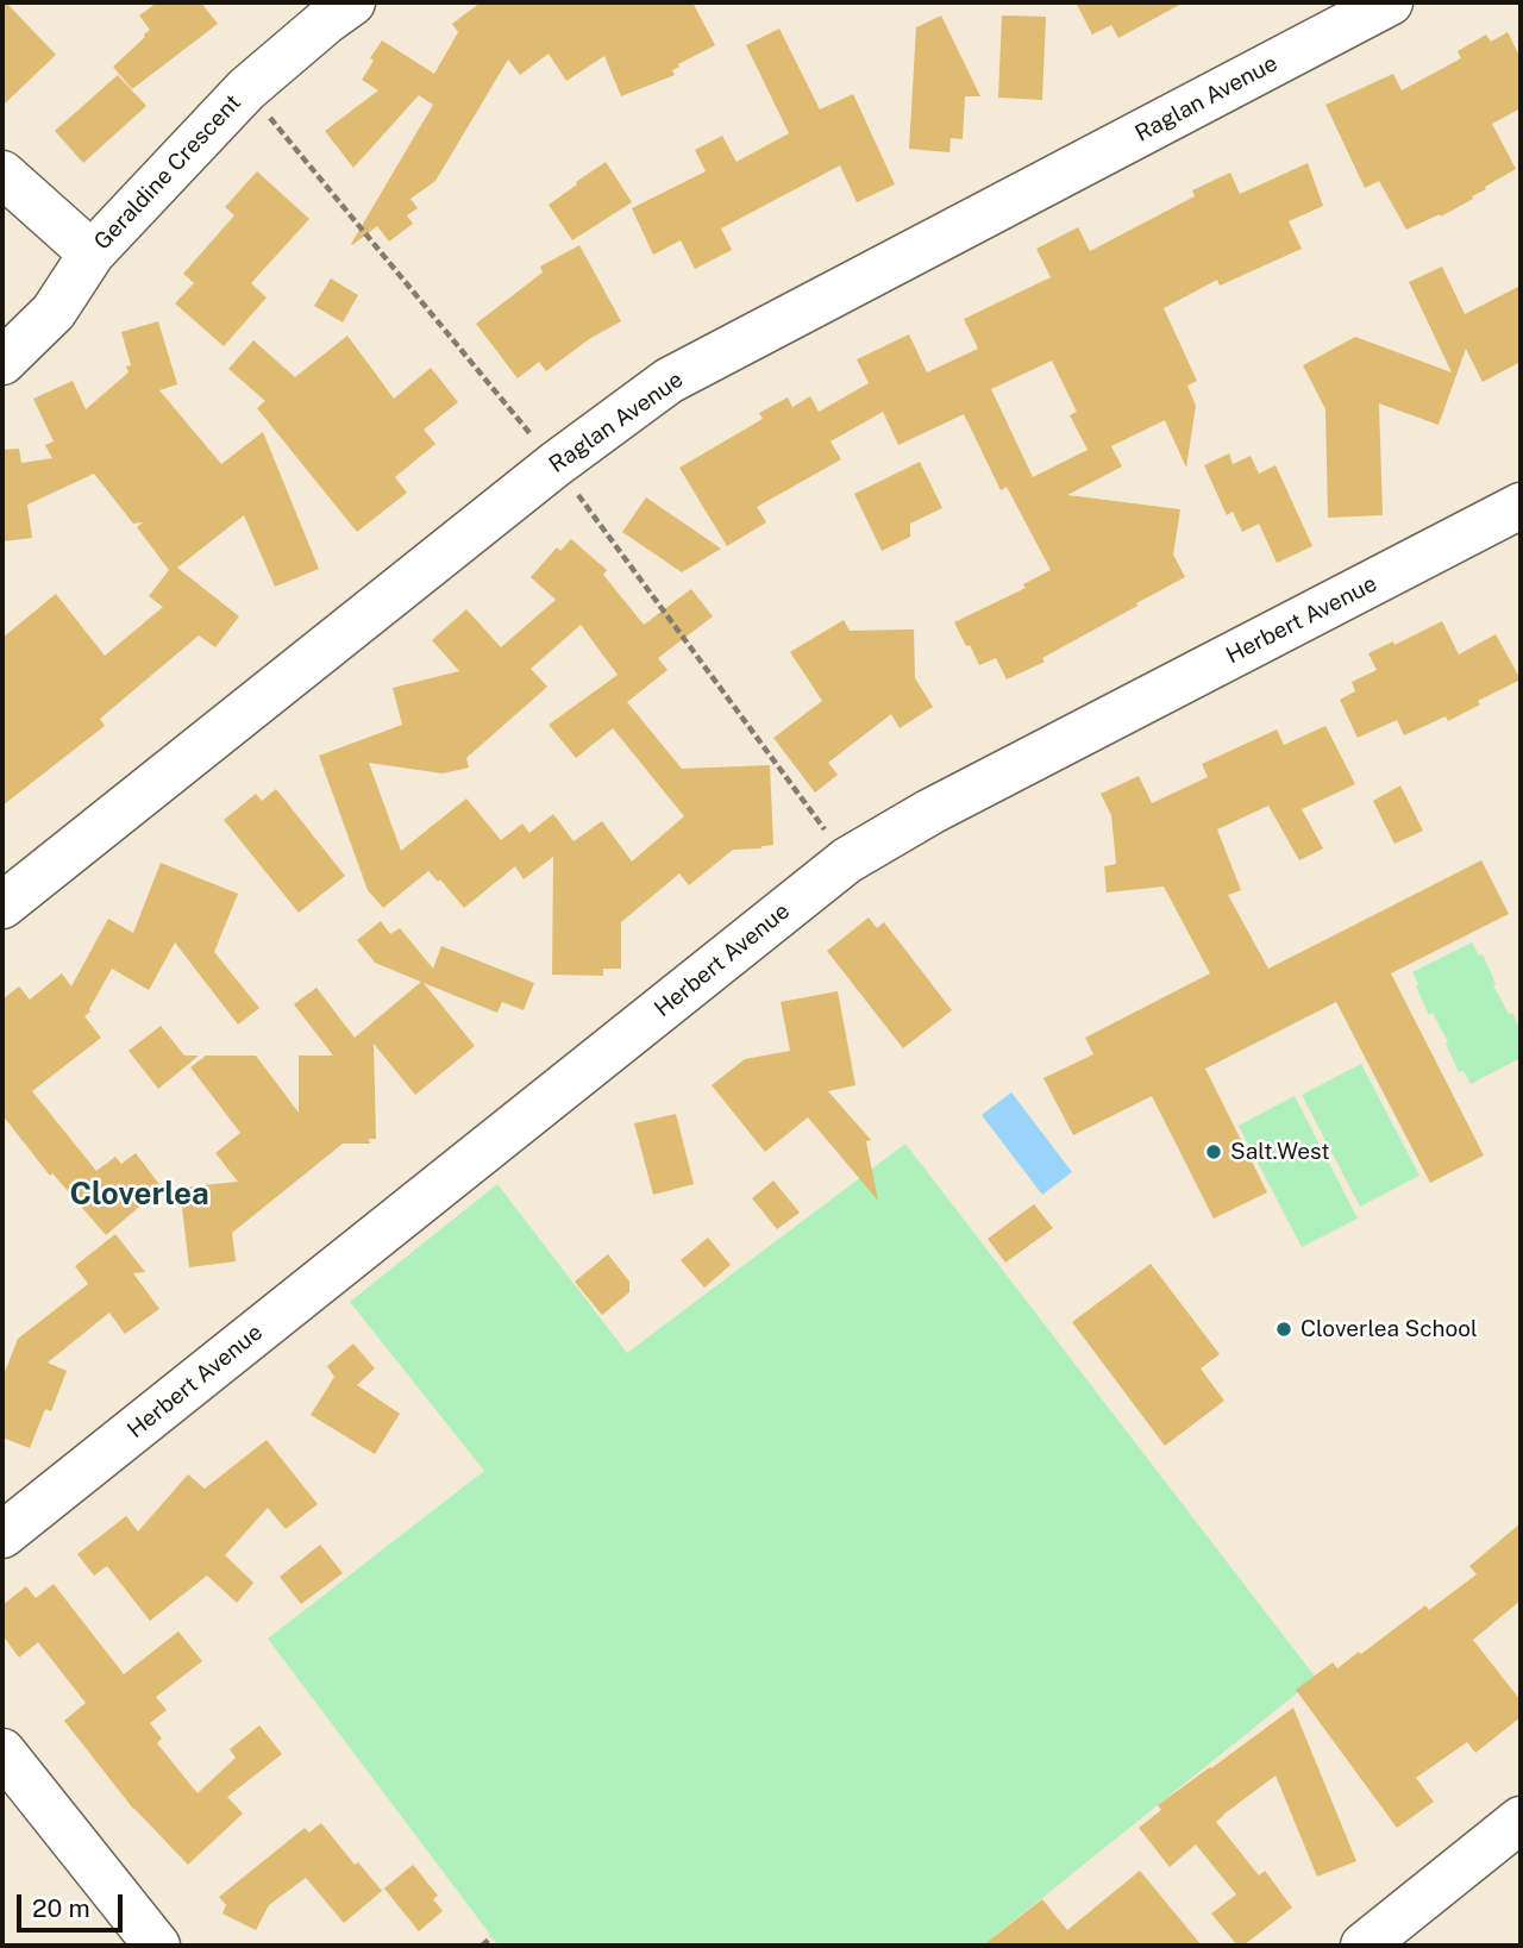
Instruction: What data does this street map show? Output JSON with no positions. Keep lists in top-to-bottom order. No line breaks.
{"streets":{"street":["Raglan Avenue","Geraldine Crescent","Herbert Avenue"]},"districts":["Cloverlea"],"places":["Salt.West","Cloverlea School"],"scale_bar":"20 m"}
